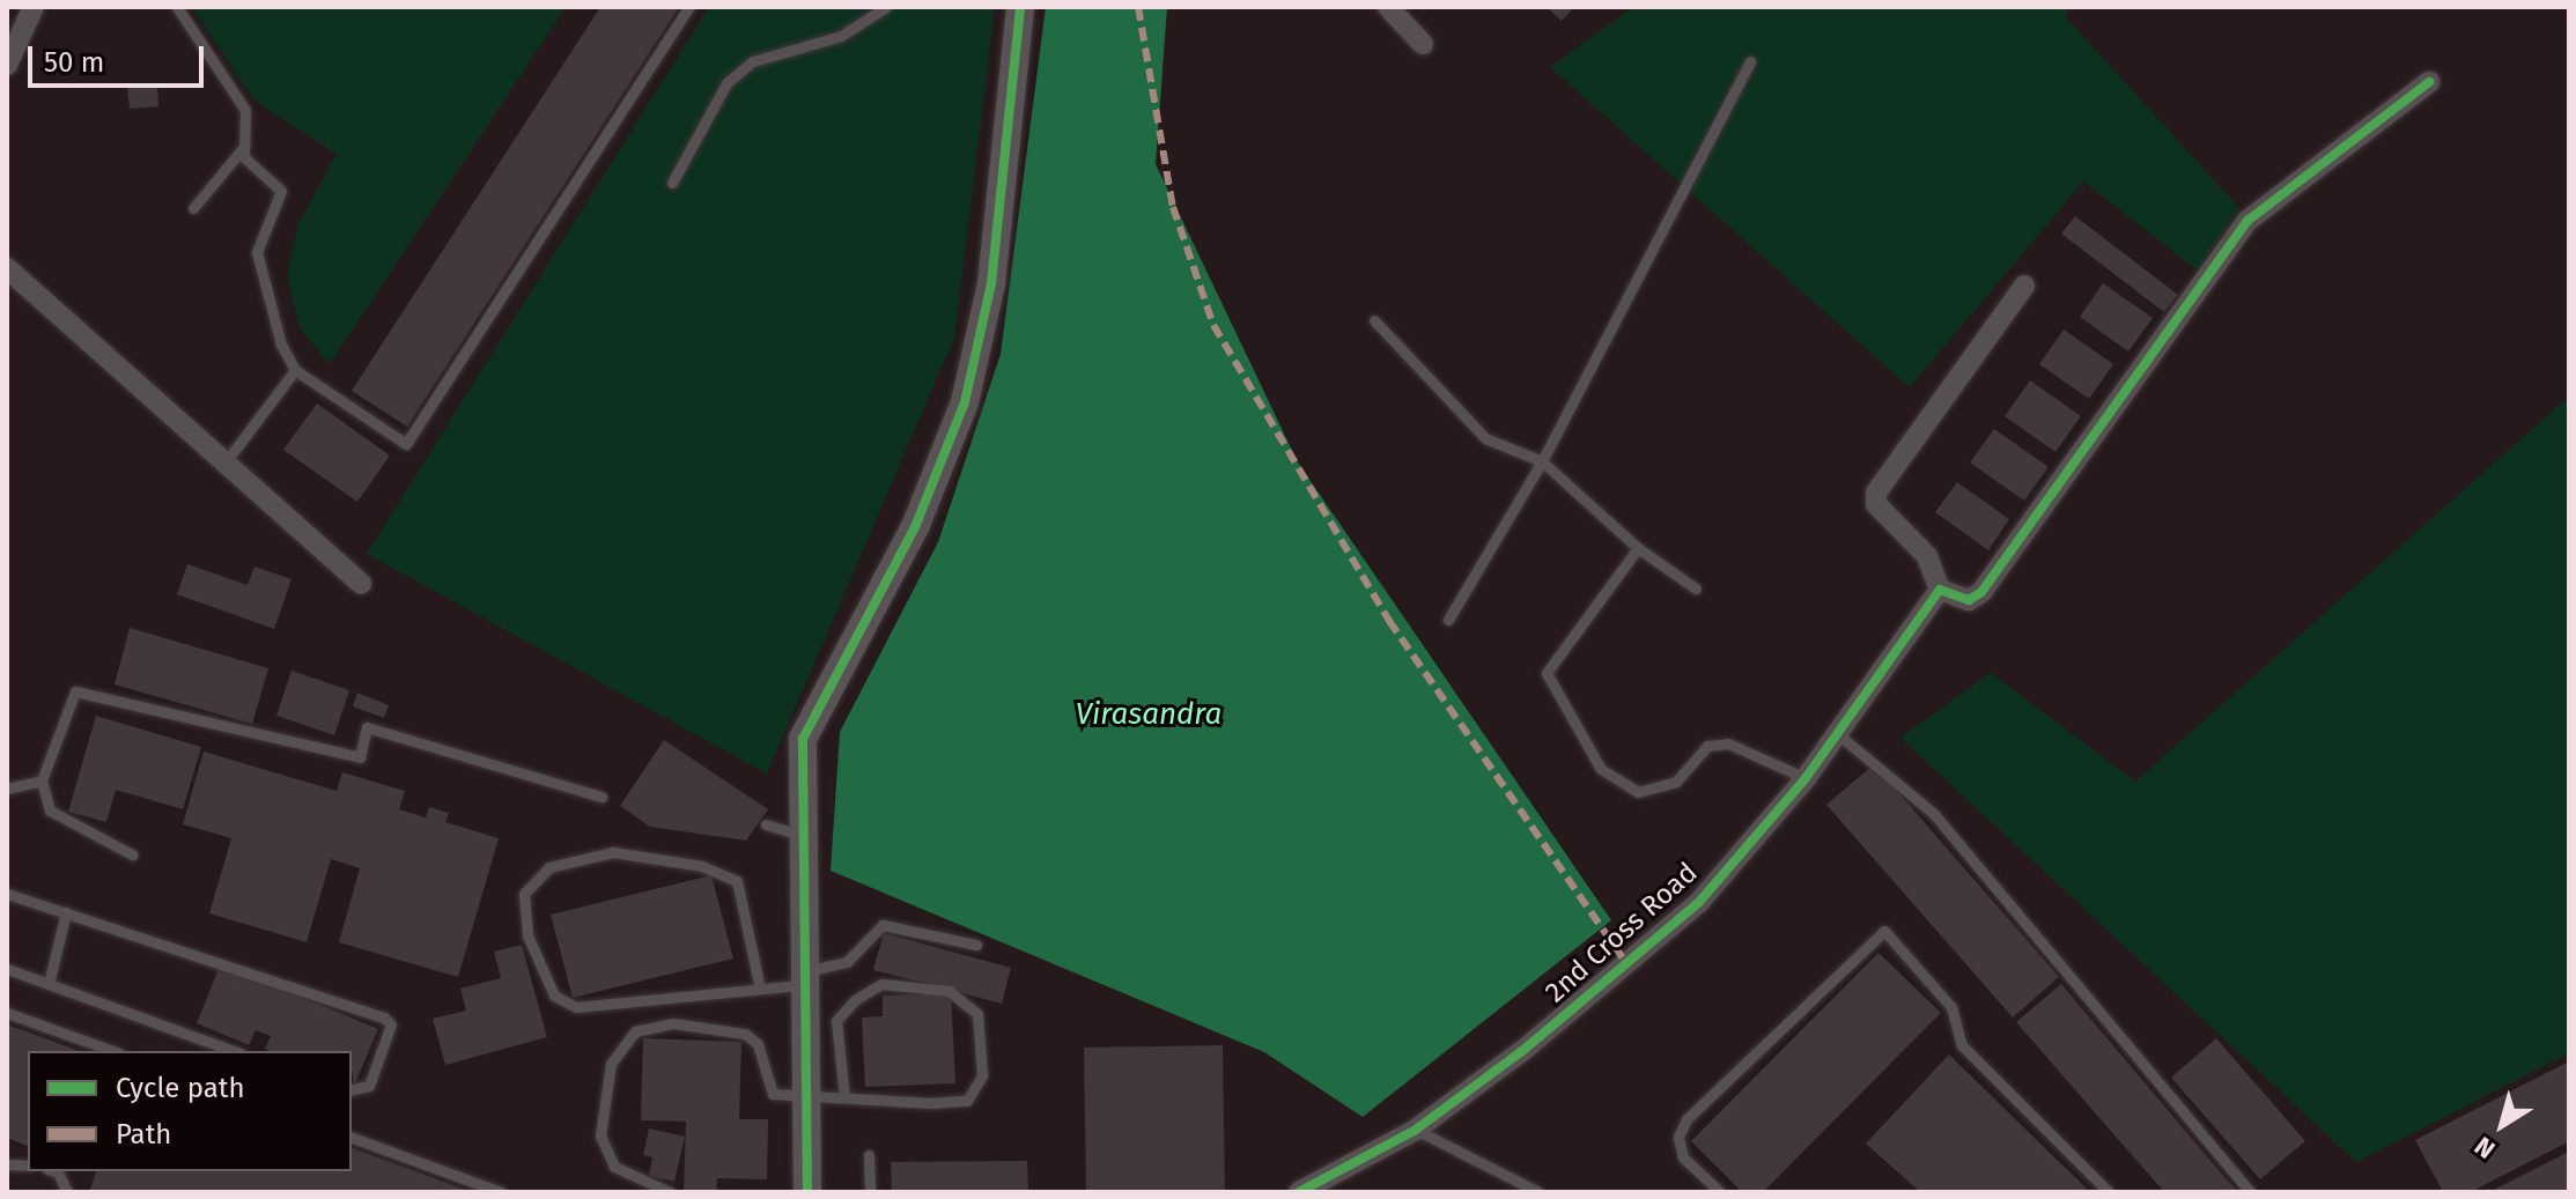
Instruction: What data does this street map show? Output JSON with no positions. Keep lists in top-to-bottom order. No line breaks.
{"streets":{"street":["2nd Cross Road"]},"water":["Virasandra"],"legend":["Cycle path","Path"],"scale_bar":"50 m","north":"bottom left"}
